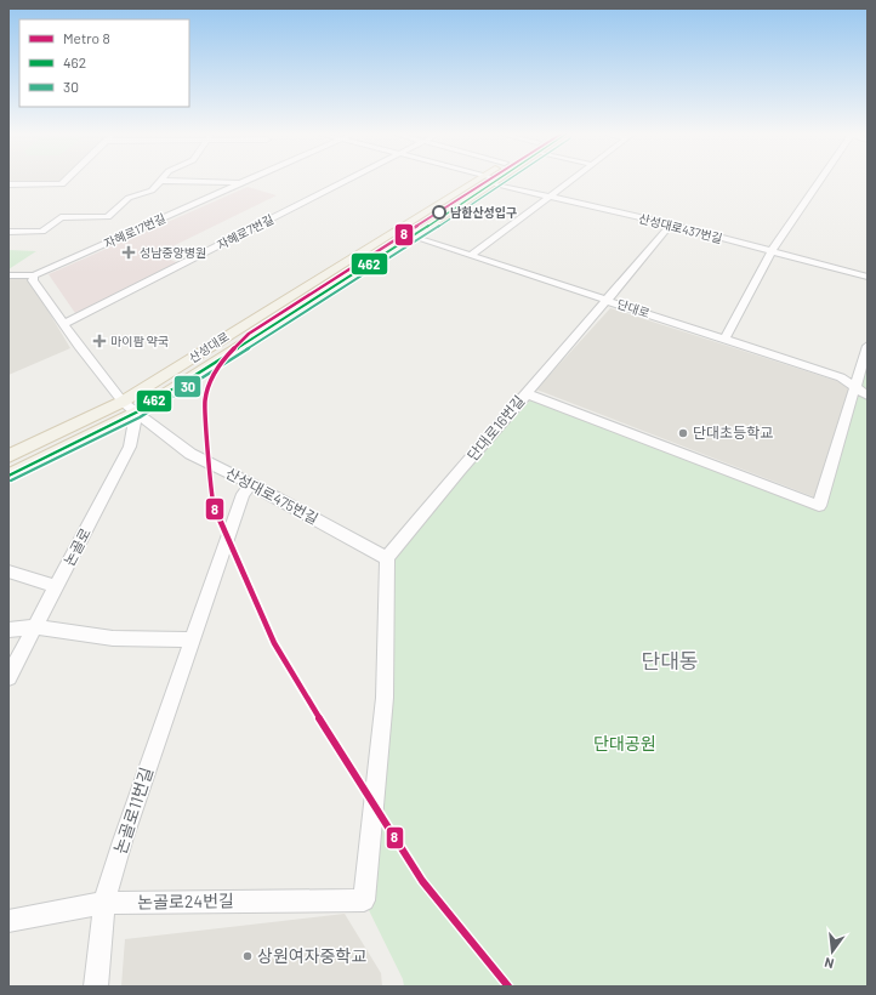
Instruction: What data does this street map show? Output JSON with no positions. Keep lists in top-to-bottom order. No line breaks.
{"streets":{"main road":["산성대로"],"street":["산성대로437번길","자혜로17번길","자혜로7번길","단대로","단대로16번길","산성대로475번길","논골로","논골로11번길","논골로24번길"]},"crossings":[["산성대로437번길","산성대로"],["산성대로437번길","단대로16번길"],["자혜로17번길","산성대로475번길"],["자혜로7번길","산성대로475번길"],["단대로","산성대로"],["단대로","단대로16번길"],["산성대로","산성대로475번길"],["산성대로","논골로"],["단대로16번길","산성대로475번길"],["단대로16번길","논골로24번길"],["산성대로475번길","논골로"],["산성대로475번길","논골로11번길"],["산성대로475번길","논골로24번길"],["논골로11번길","논골로24번길"]],"districts":["단대동"],"parks":["단대공원"],"places":{"other":["남한산성입구","단대초등학교","상원여자중학교"],"health":["성남중앙병원","마이팜 약국"]},"lines":["metro line 8","transit line 462","transit line 30"],"legend":["Metro 8","462","30"],"north":"bottom"}
